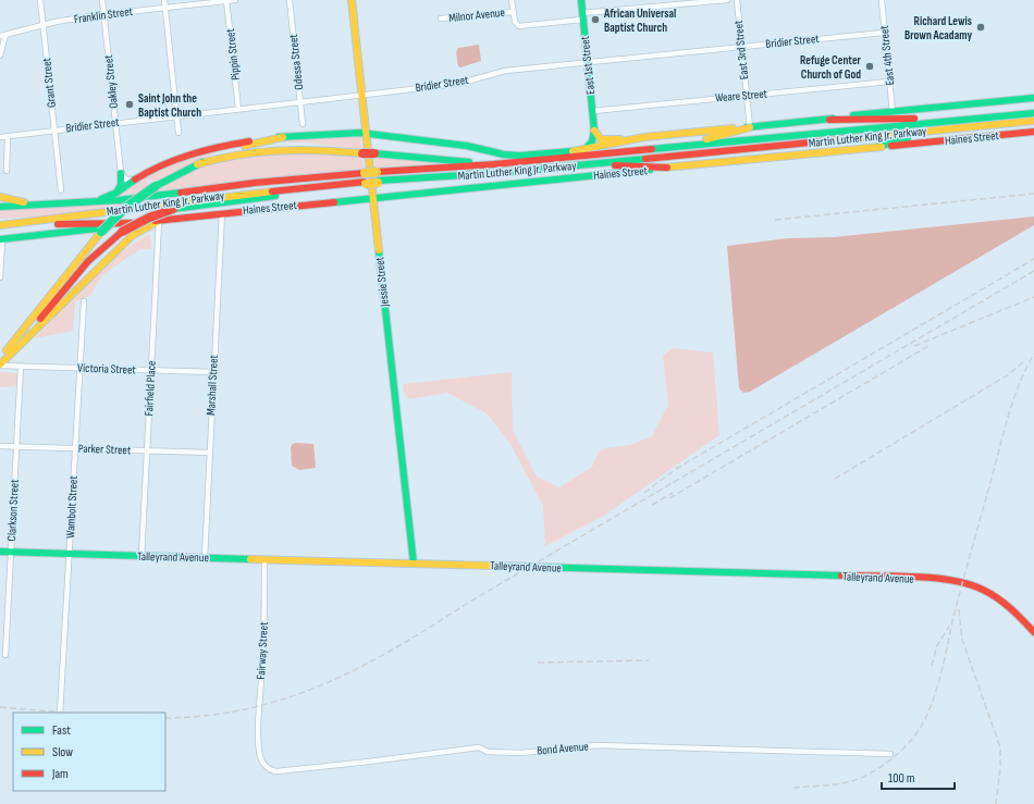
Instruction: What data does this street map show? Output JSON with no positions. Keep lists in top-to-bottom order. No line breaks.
{"streets":{"main road":["East 1st Street","Martin Luther King Jr. Parkway","Haines Street","Jessie Street","Talleyrand Avenue"],"street":["Franklin Street","Milnor Avenue","Bridier Street","East 3rd Street","Pippin Street","East 4th Street","Odessa Street","Oakley Street","Grant Street","Weare Street","Victoria Street","Marshall Street","Fairfield Place","Parker Street","Wambolt Street","Clarkson Street","Fairway Street","Bond Avenue"]},"crossings":[["Franklin Street","Pippin Street"],["Franklin Street","Oakley Street"],["Franklin Street","Grant Street"],["Bridier Street","East 3rd Street"],["Bridier Street","Pippin Street"],["Bridier Street","East 4th Street"],["Bridier Street","Odessa Street"],["Bridier Street","East 1st Street"],["Bridier Street","Oakley Street"],["Bridier Street","Grant Street"],["Bridier Street","Jessie Street"],["East 3rd Street","Weare Street"],["East 4th Street","Weare Street"],["East 1st Street","Weare Street"],["Haines Street","Jessie Street"],["Haines Street","Marshall Street"],["Haines Street","Fairfield Place"],["Jessie Street","Talleyrand Avenue"],["Victoria Street","Marshall Street"],["Victoria Street","Fairfield Place"],["Victoria Street","Wambolt Street"],["Victoria Street","Clarkson Street"],["Marshall Street","Parker Street"],["Marshall Street","Talleyrand Avenue"],["Fairfield Place","Parker Street"],["Fairfield Place","Talleyrand Avenue"],["Parker Street","Wambolt Street"],["Parker Street","Clarkson Street"],["Wambolt Street","Talleyrand Avenue"],["Clarkson Street","Talleyrand Avenue"],["Talleyrand Avenue","Fairway Street"],["Fairway Street","Bond Avenue"]],"places":["African Universal Baptist Church","Richard Lewis Brown Acadamy","Refuge Center Church of God","Saint John the Baptist Church"],"legend":["Fast","Slow","Jam"],"scale_bar":"100 m"}
